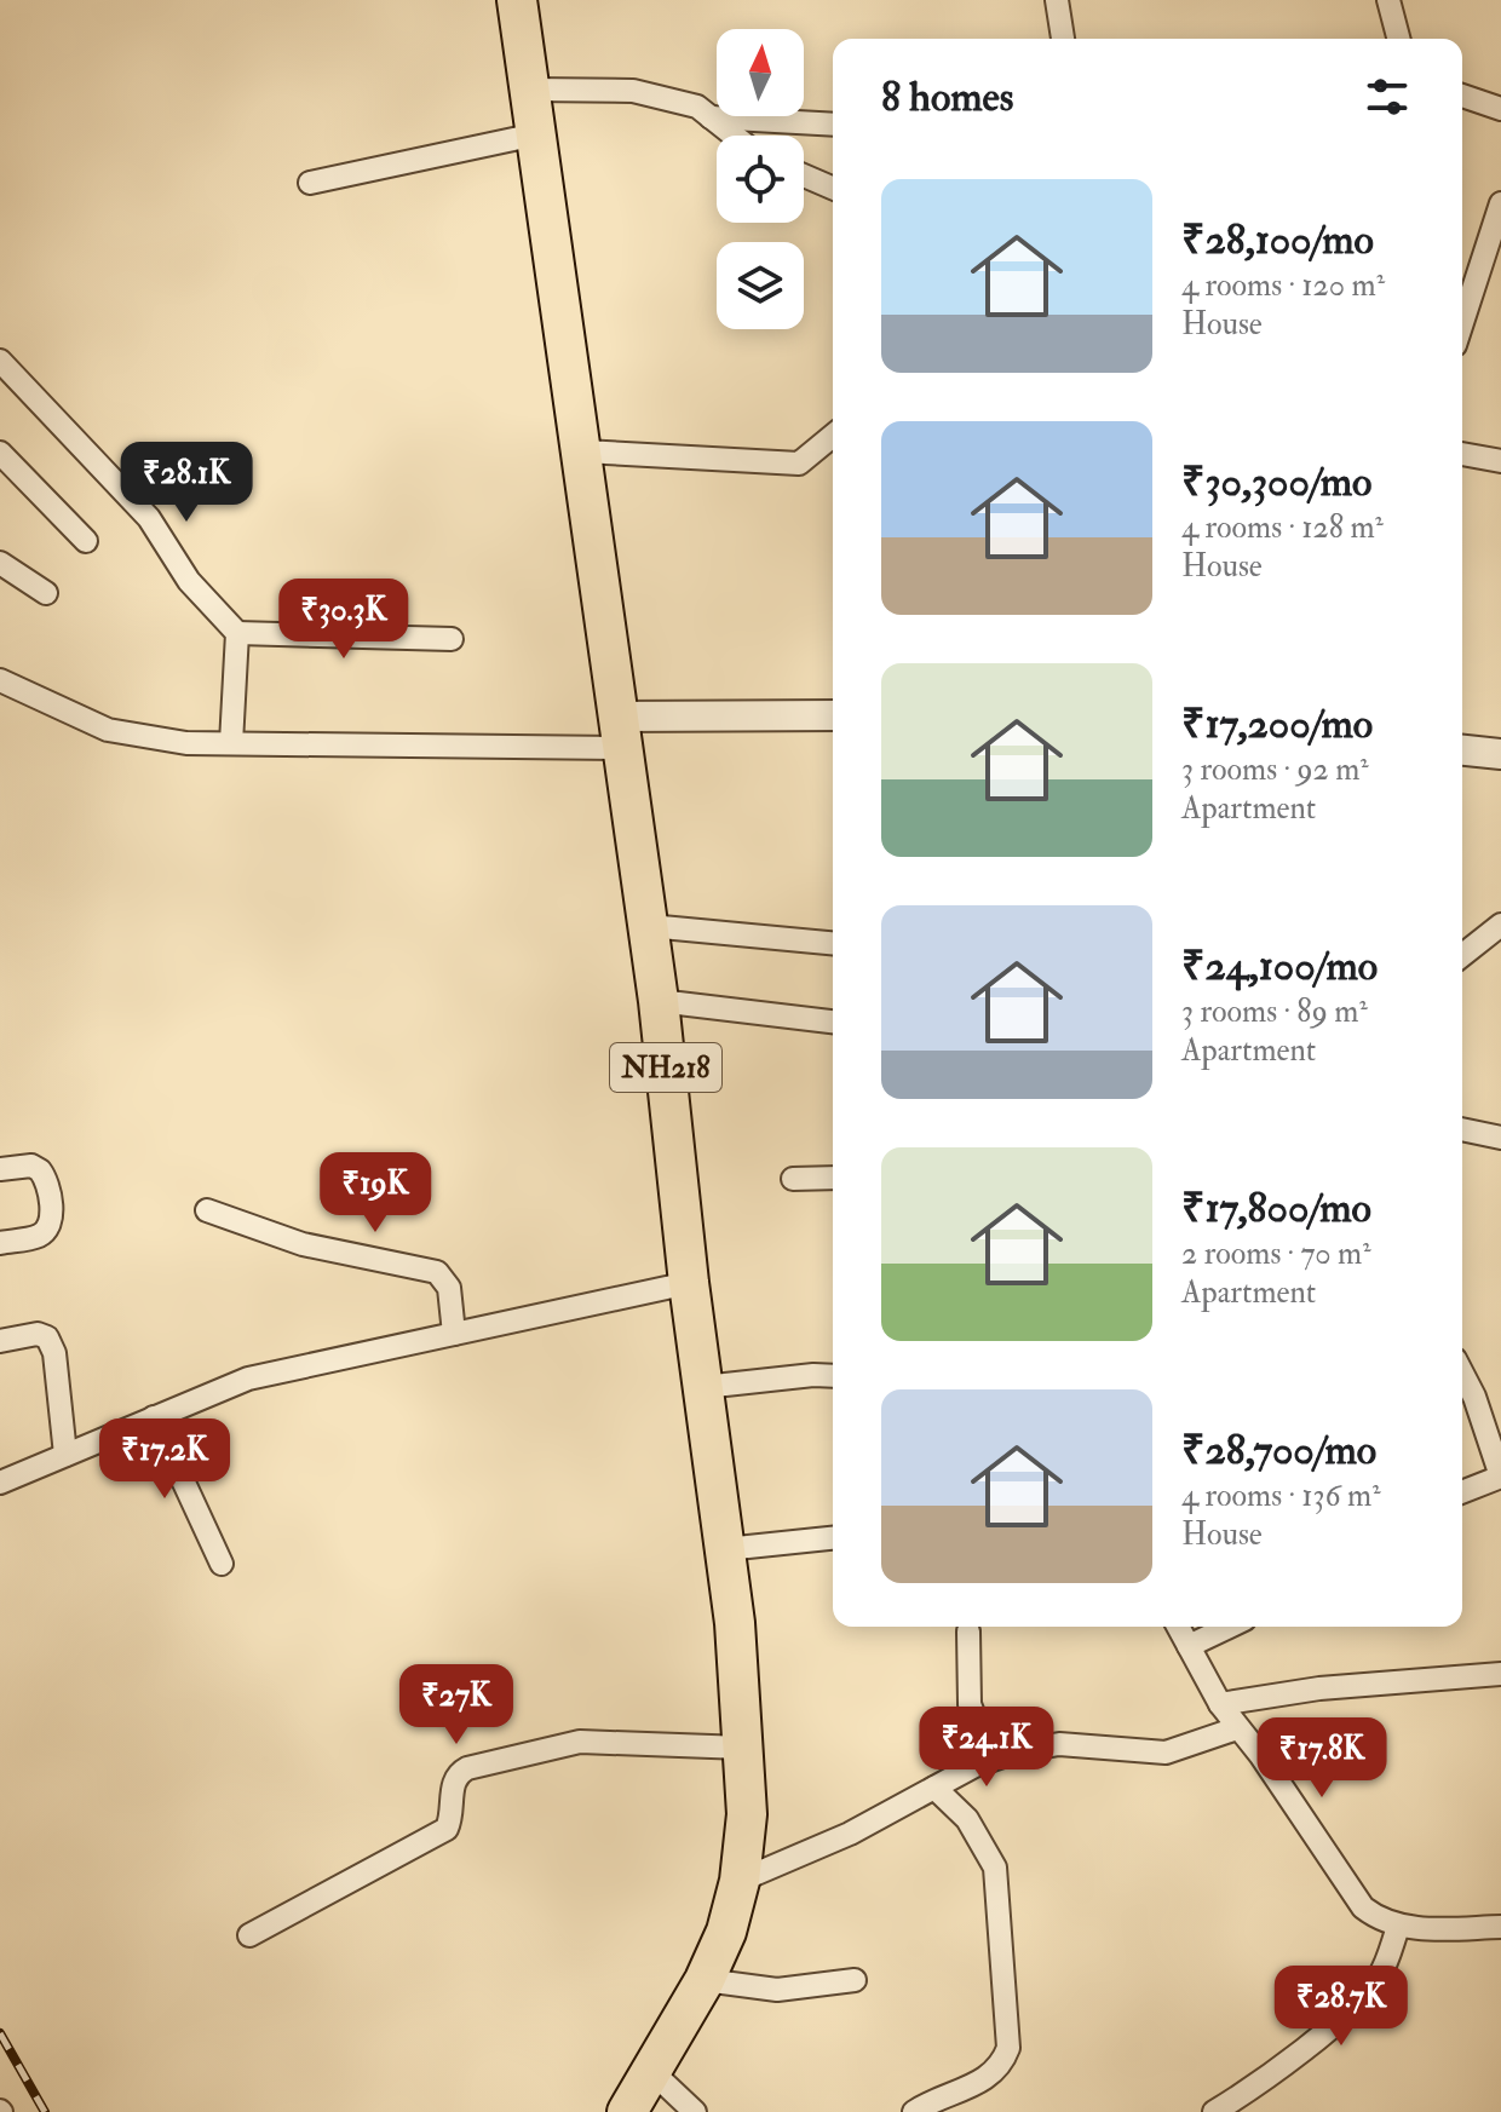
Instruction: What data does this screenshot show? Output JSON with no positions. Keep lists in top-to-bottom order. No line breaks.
{"streets":{"highway":["NH218"]},"north":"top","page":{"heading":"8 homes","list":[{"name":"₹28,100/mo","note":"4 rooms · 120 m² · House"},{"name":"₹30,300/mo","note":"4 rooms · 128 m² · House"},{"name":"₹17,200/mo","note":"3 rooms · 92 m² · Apartment"},{"name":"₹24,100/mo","note":"3 rooms · 89 m² · Apartment"},{"name":"₹17,800/mo","note":"2 rooms · 70 m² · Apartment"},{"name":"₹28,700/mo","note":"4 rooms · 136 m² · House"}],"price":["₹28.1K","₹30.3K","₹19K","₹17.2K","₹27K","₹24.1K","₹17.8K","₹28.7K"]}}
